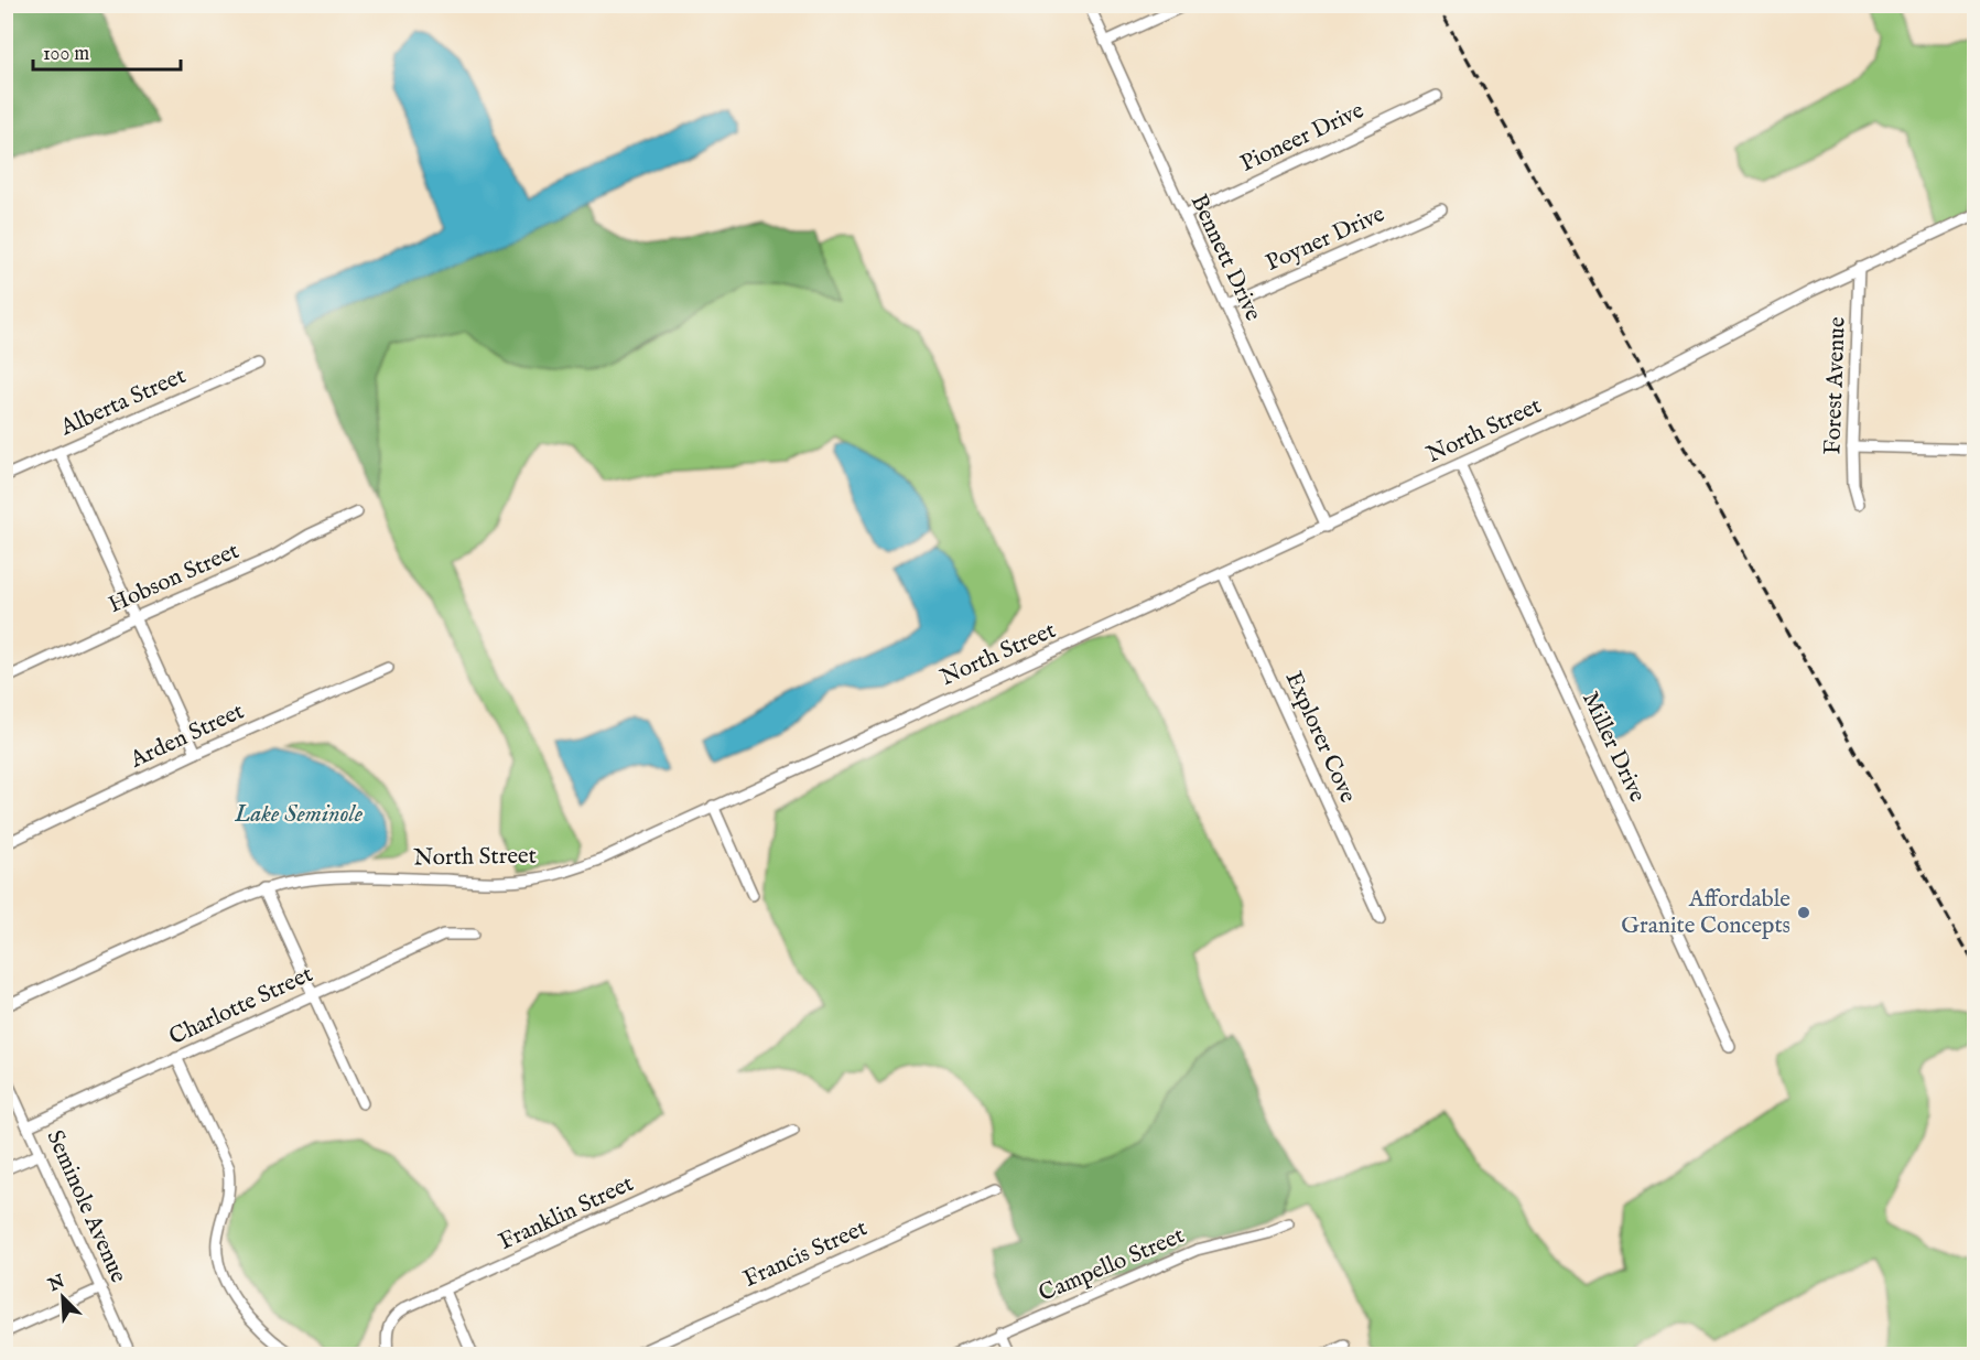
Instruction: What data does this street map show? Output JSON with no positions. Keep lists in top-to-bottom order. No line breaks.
{"streets":{"street":["Pioneer Drive","Poyner Drive","Bennett Drive","Forest Avenue","Alberta Street","North Street","Hobson Street","Arden Street","Explorer Cove","Miller Drive","Charlotte Street","Seminole Avenue","Franklin Street","Francis Street","Campello Street"]},"crossings":[["Pioneer Drive","Bennett Drive"],["Poyner Drive","Bennett Drive"],["Bennett Drive","North Street"],["Forest Avenue","North Street"],["North Street","Explorer Cove"],["North Street","Miller Drive"],["Charlotte Street","Seminole Avenue"]],"water":["Lake Seminole"],"places":["Affordable Granite Concepts"],"scale_bar":"100 m","north":"top left"}
